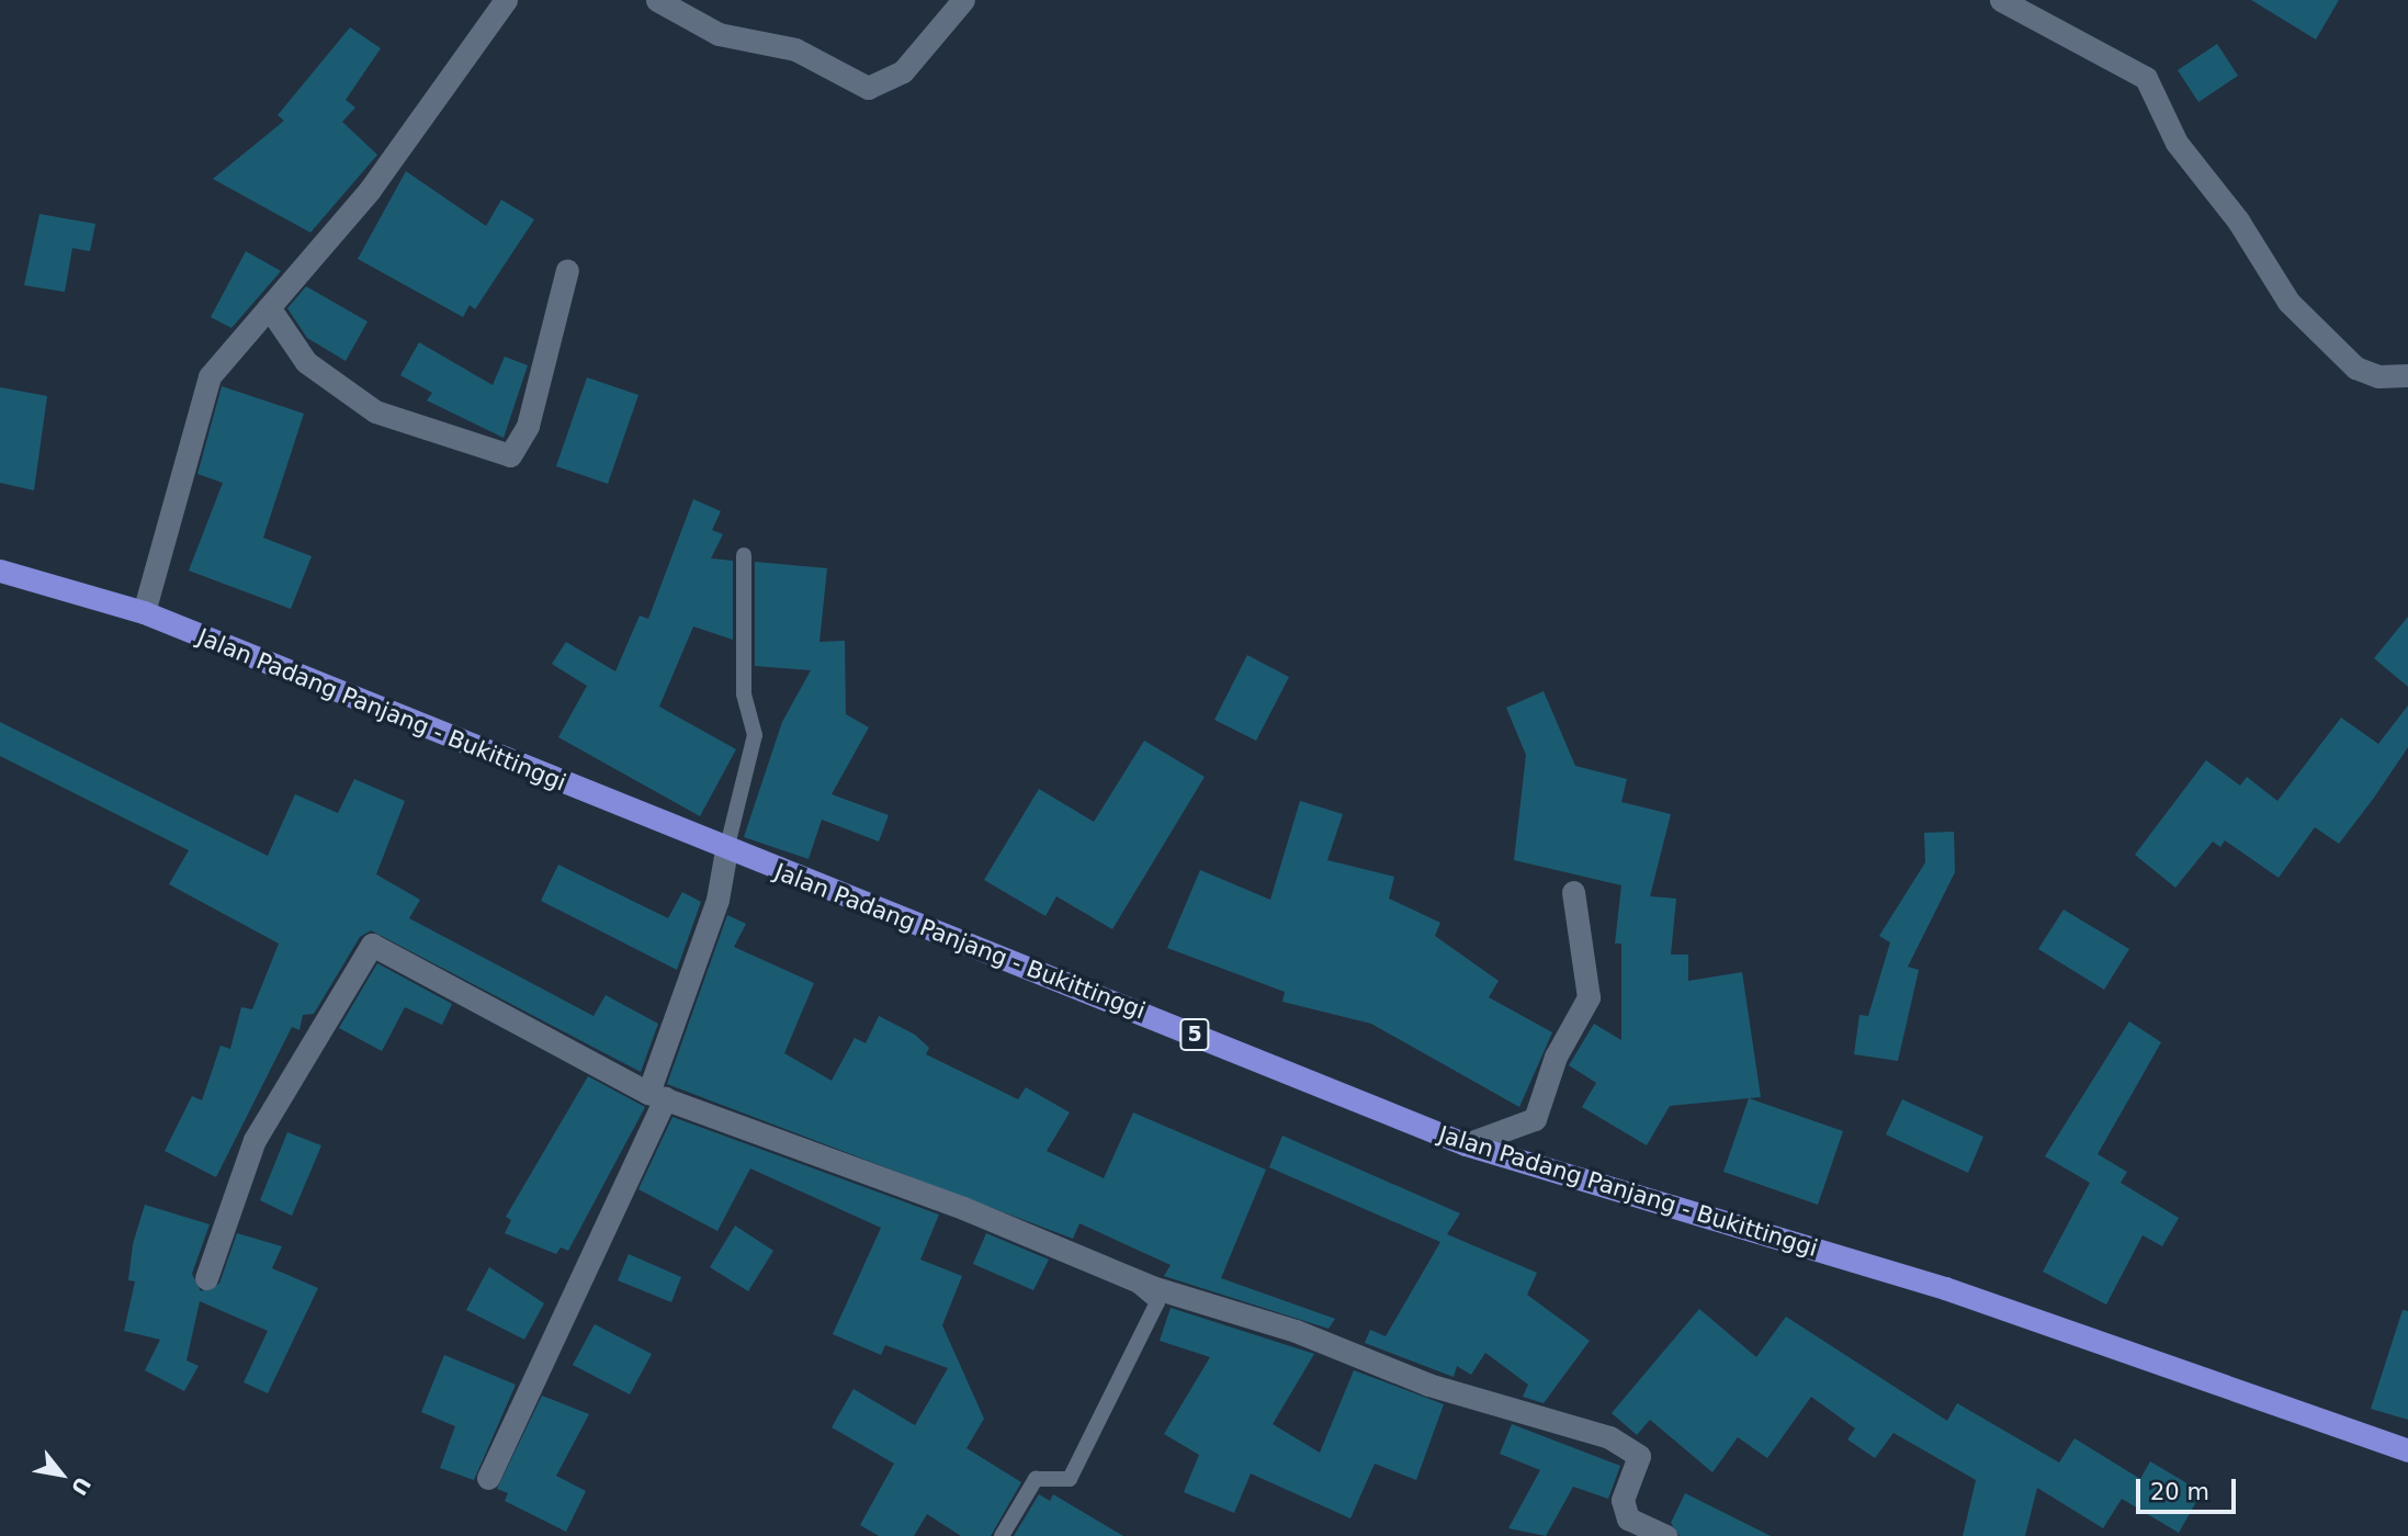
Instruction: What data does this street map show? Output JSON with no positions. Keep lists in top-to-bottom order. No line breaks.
{"streets":{"highway":["Jalan Padang Panjang - Bukittinggi","5"]},"scale_bar":"20 m","north":"bottom right"}
